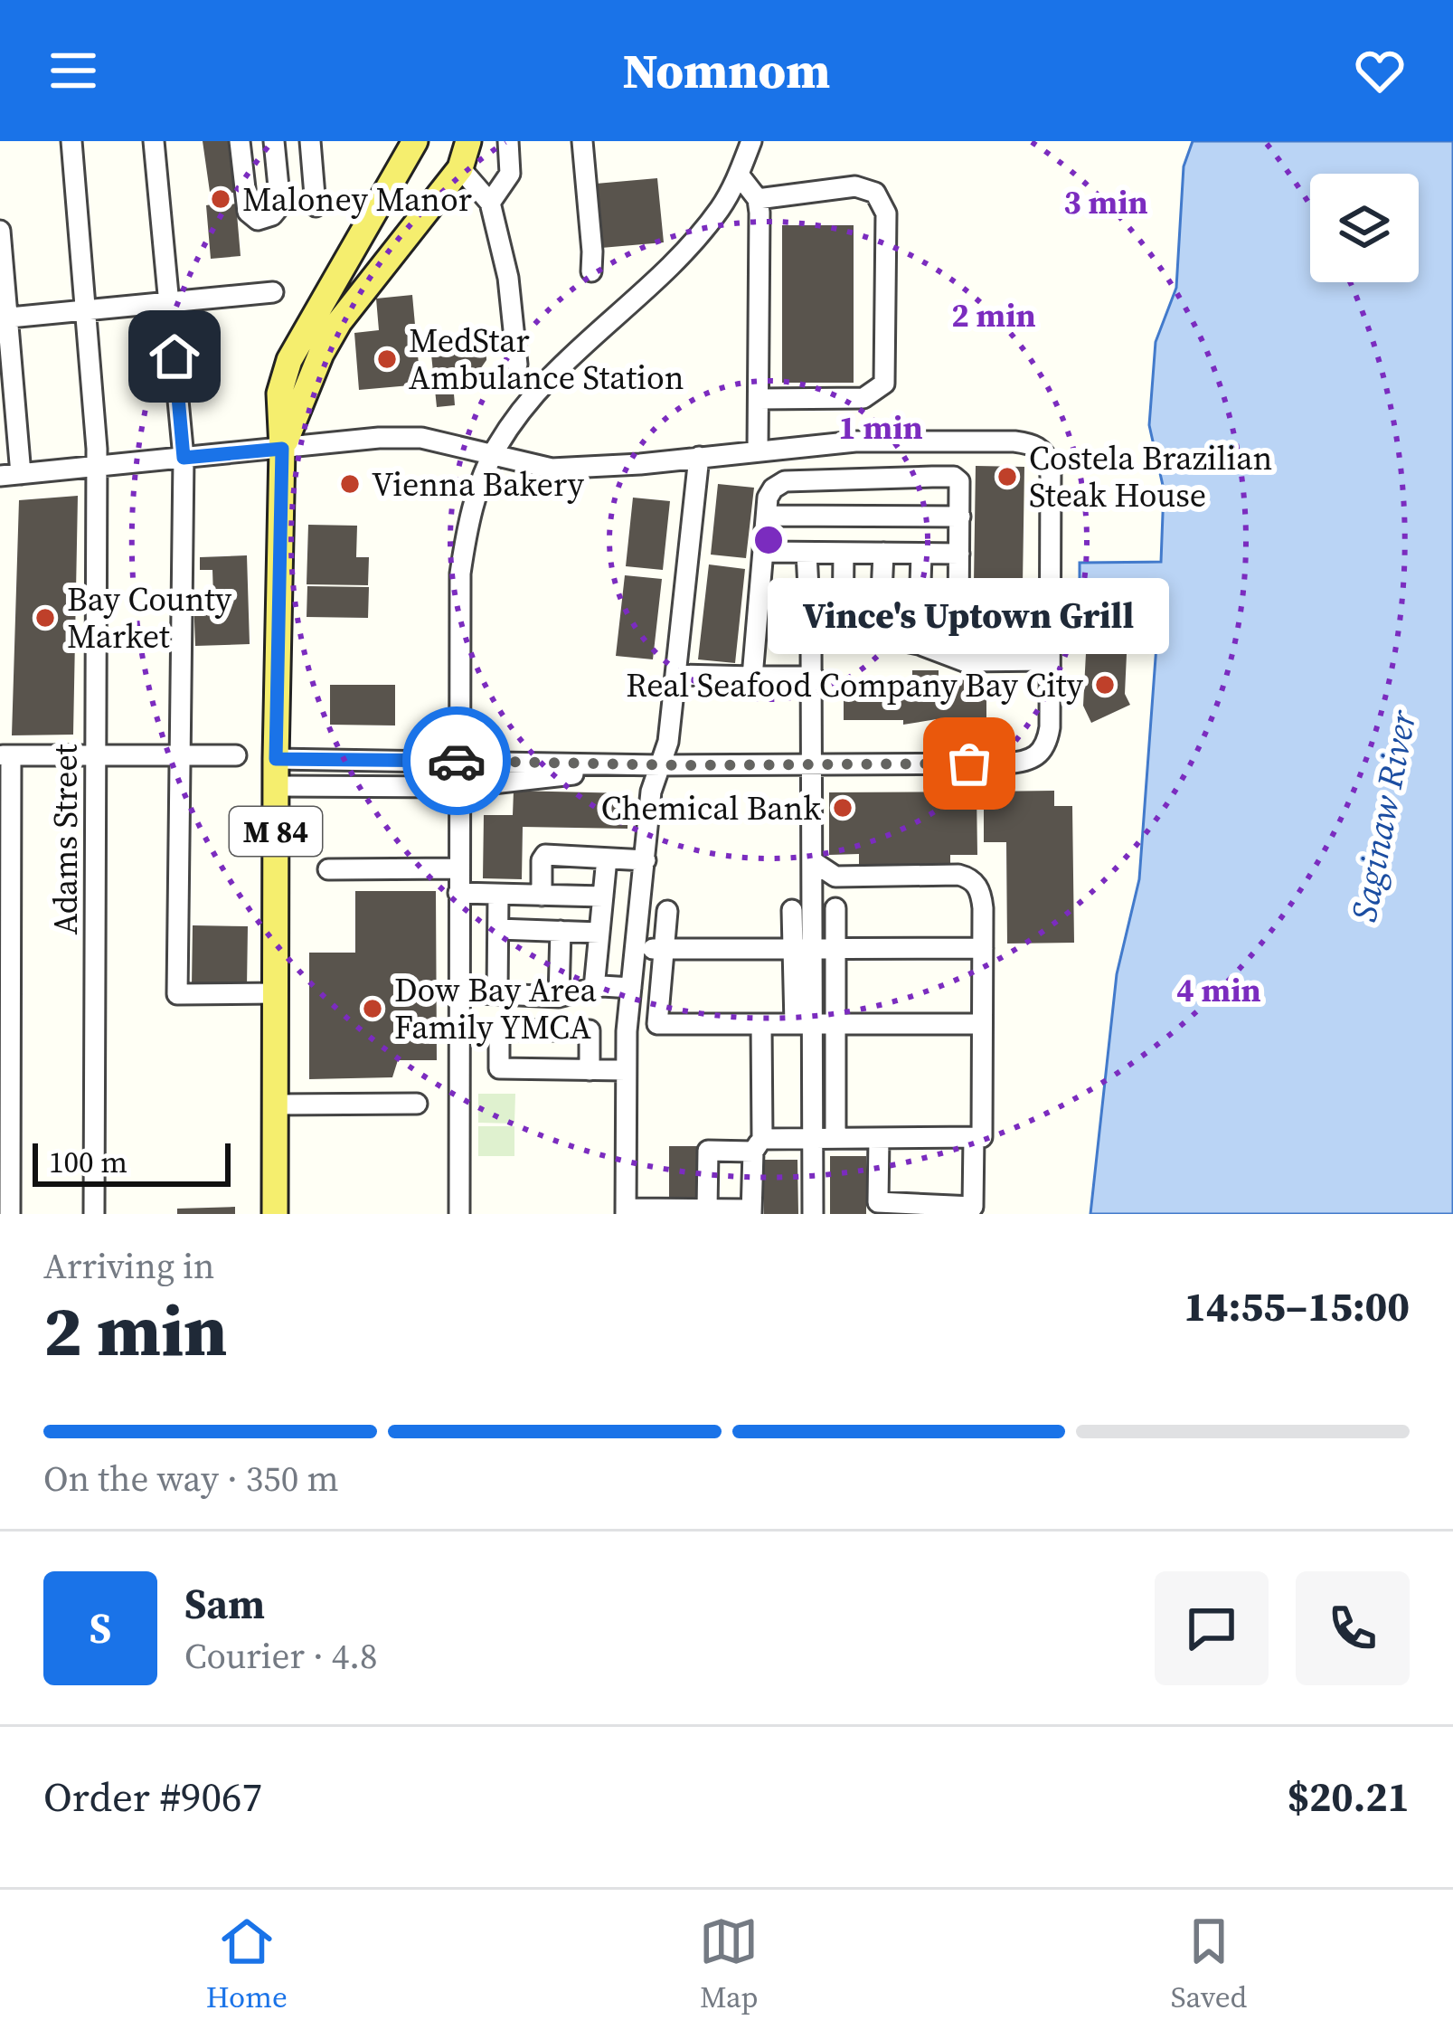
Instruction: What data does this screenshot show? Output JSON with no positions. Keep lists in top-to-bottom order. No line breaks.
{"streets":{"main road":["M 84"],"street":["Adams Street"]},"water":["Saginaw River"],"places":["Maloney Manor","MedStar Ambulance Station","Costela Brazilian Steak House","Vienna Bakery","Bay County Market","Real Seafood Company Bay City","Vince's Uptown Grill","Chemical Bank","Dow Bay Area Family YMCA"],"scale_bar":"100 m","page":{"header":"Nomnom","bubble":"Vince's Uptown Grill","scale":"100 m","heading":["2 min","Arriving in","14:55–15:00"],"panel":["Sam","Courier · 4.8","Order #9067","$20.21"],"bar":"On the way · 350 m","round":"S","tabs":["Home","Map","Saved"]},"rings":["3 min","2 min","1 min","4 min"]}
